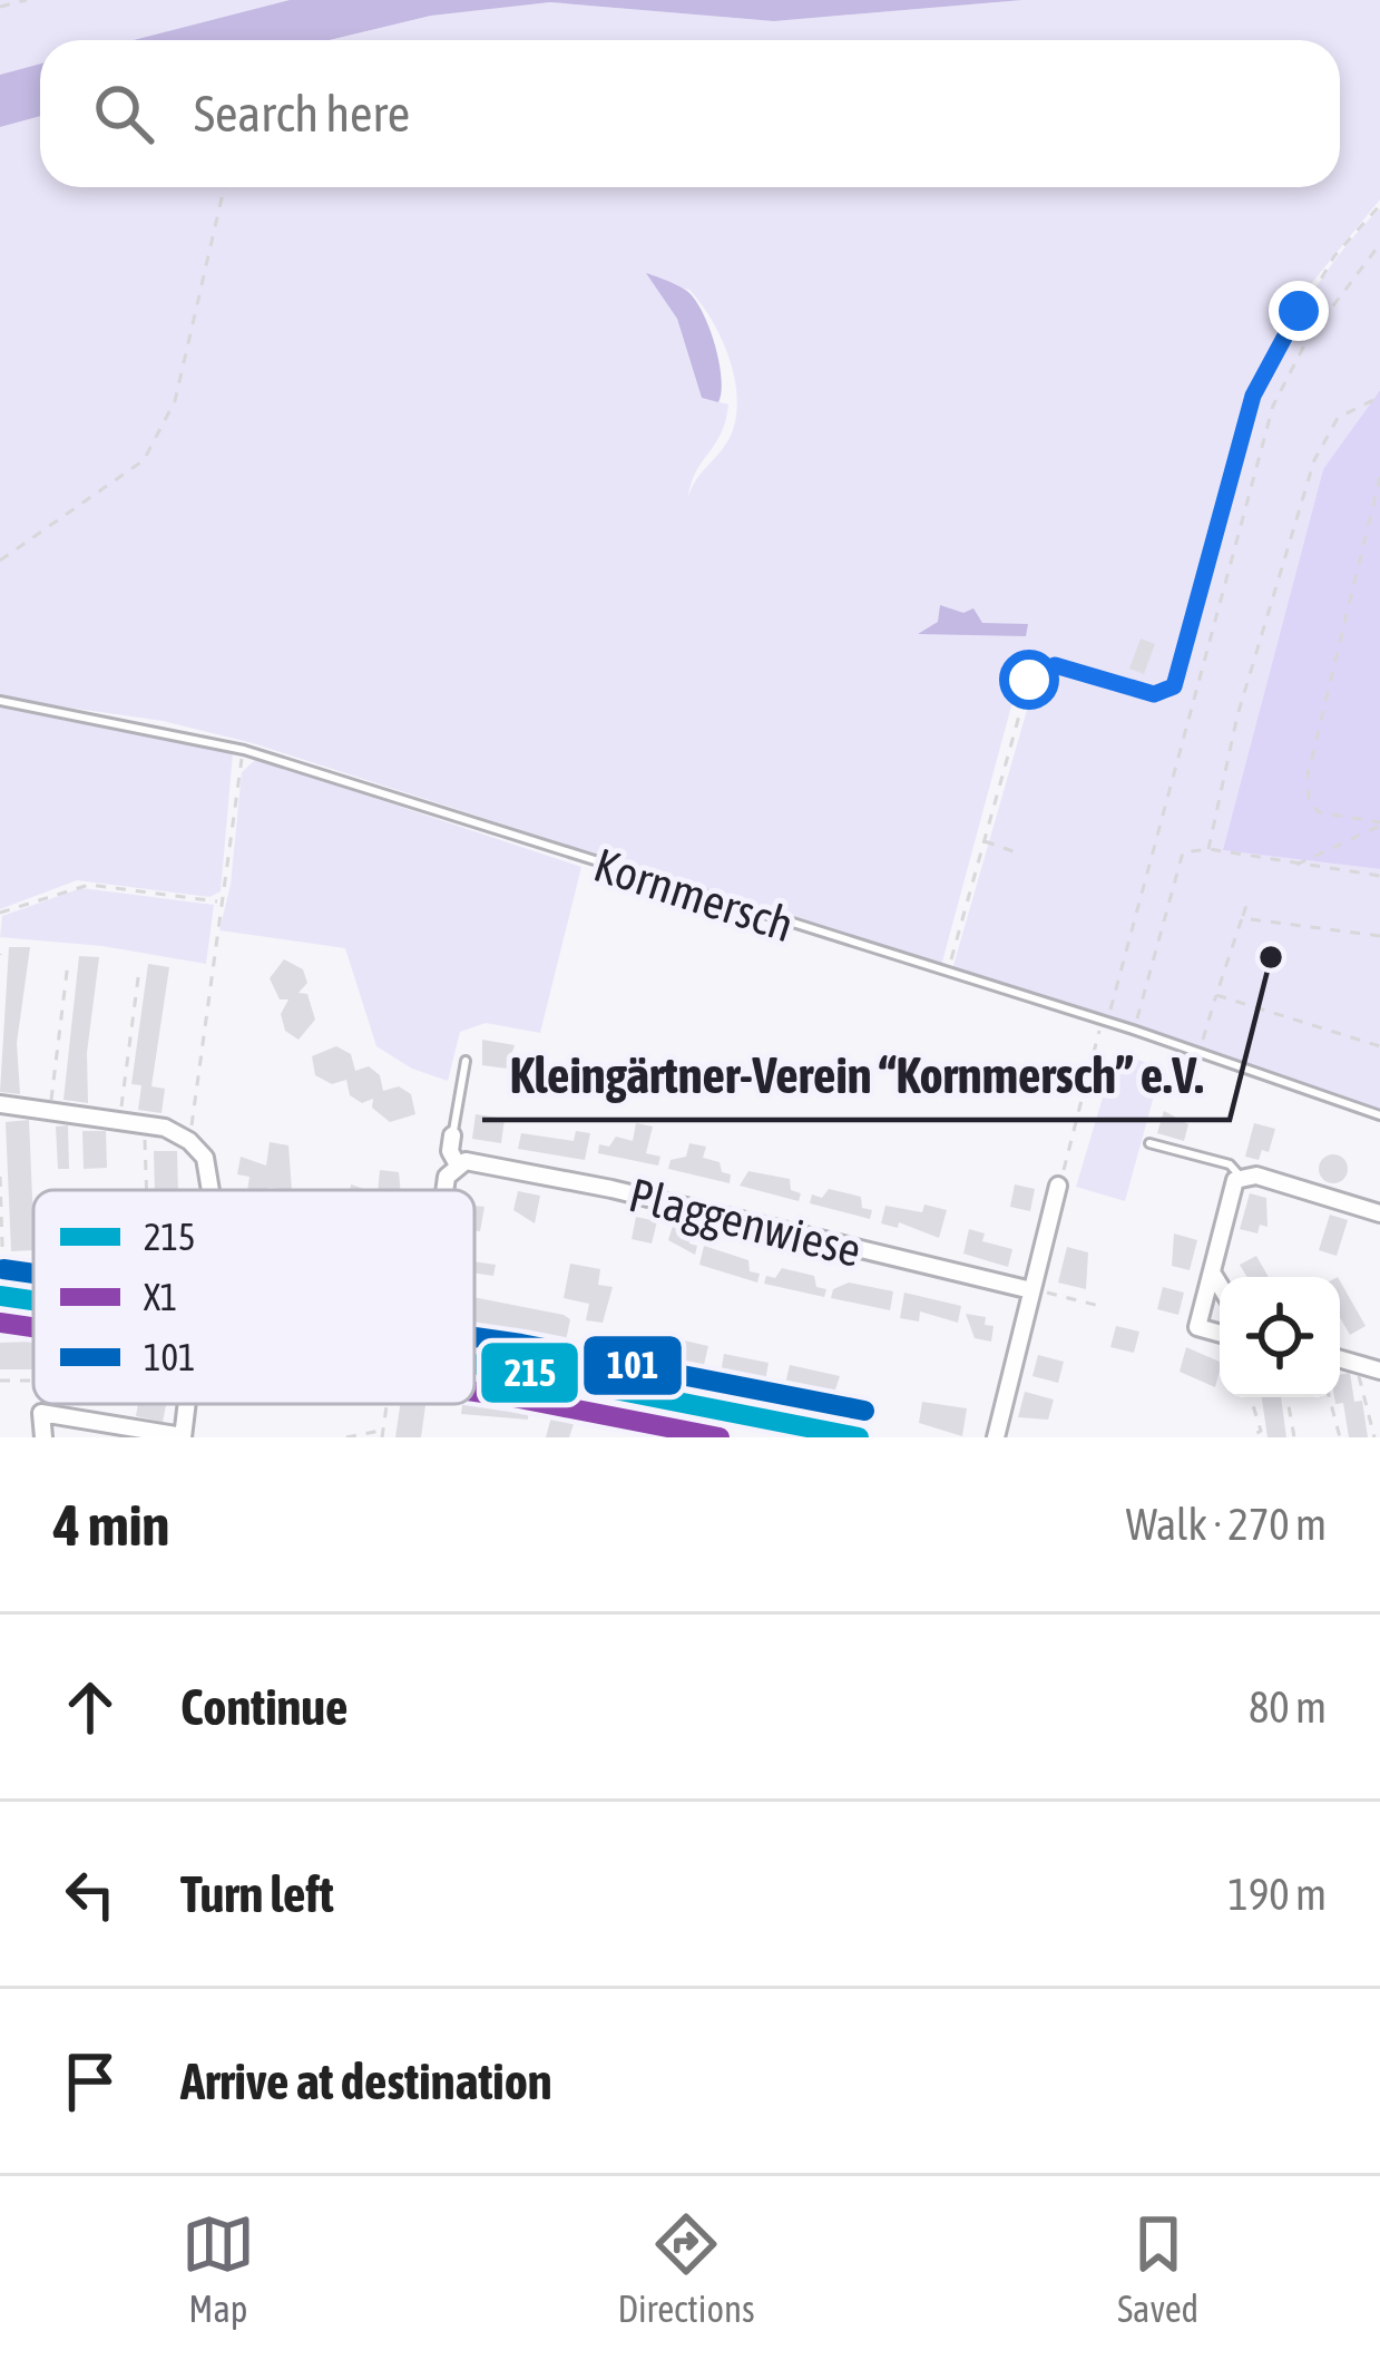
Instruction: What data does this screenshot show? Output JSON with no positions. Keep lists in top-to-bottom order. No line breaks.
{"streets":{"street":["Plaggenwiese"],"lane":["Kornmersch"]},"places":["Kleingärtner-Verein “Kornmersch” e.V."],"lines":["transit line 101","transit line 215","transit line X1"],"legend":["215","X1","101"],"page":{"search":"Search here","heading":["4 min","Walk · 270 m"],"list":[["Continue","80 m"],["Turn left","190 m"],"Arrive at destination"],"nav":["Map","Directions","Saved"]}}
